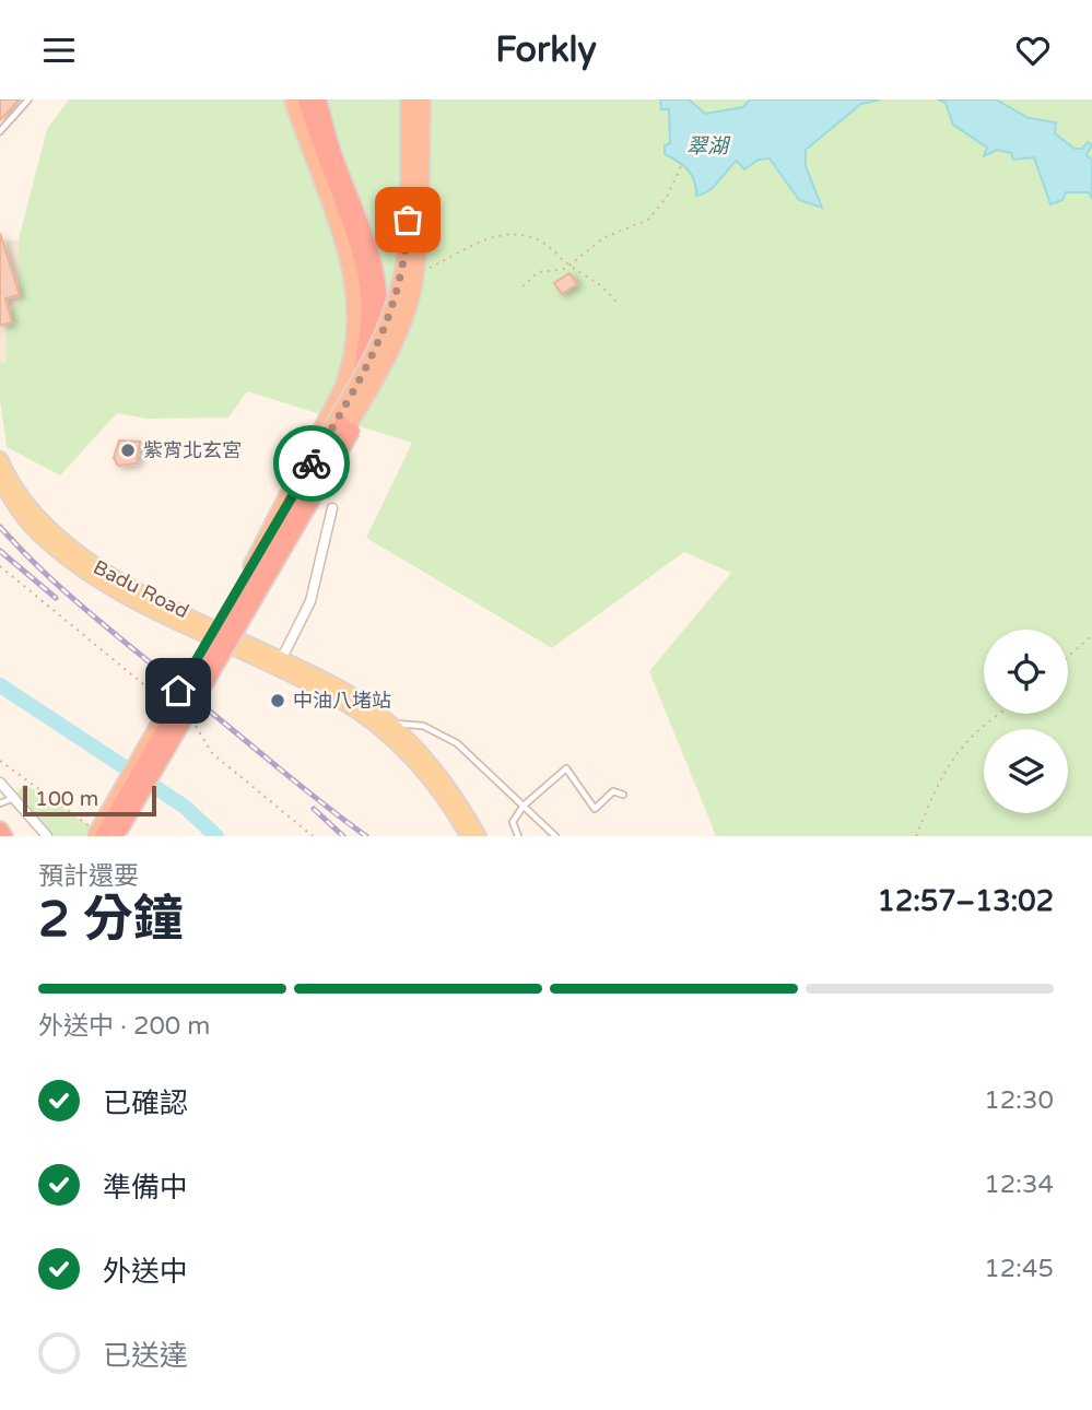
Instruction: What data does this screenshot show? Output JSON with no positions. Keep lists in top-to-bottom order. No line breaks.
{"streets":{"main road":["Badu Road"]},"water":["翠湖"],"places":["紫宵北玄宮","中油八堵站"],"scale_bar":"100 m","page":{"header":"Forkly","scale":"100 m","heading":["2 分鐘","預計還要","12:57–13:02"],"bar":"外送中 · 200 m","list":[["已確認","12:30"],["準備中","12:34"],["外送中","12:45"],"已送達"]}}
